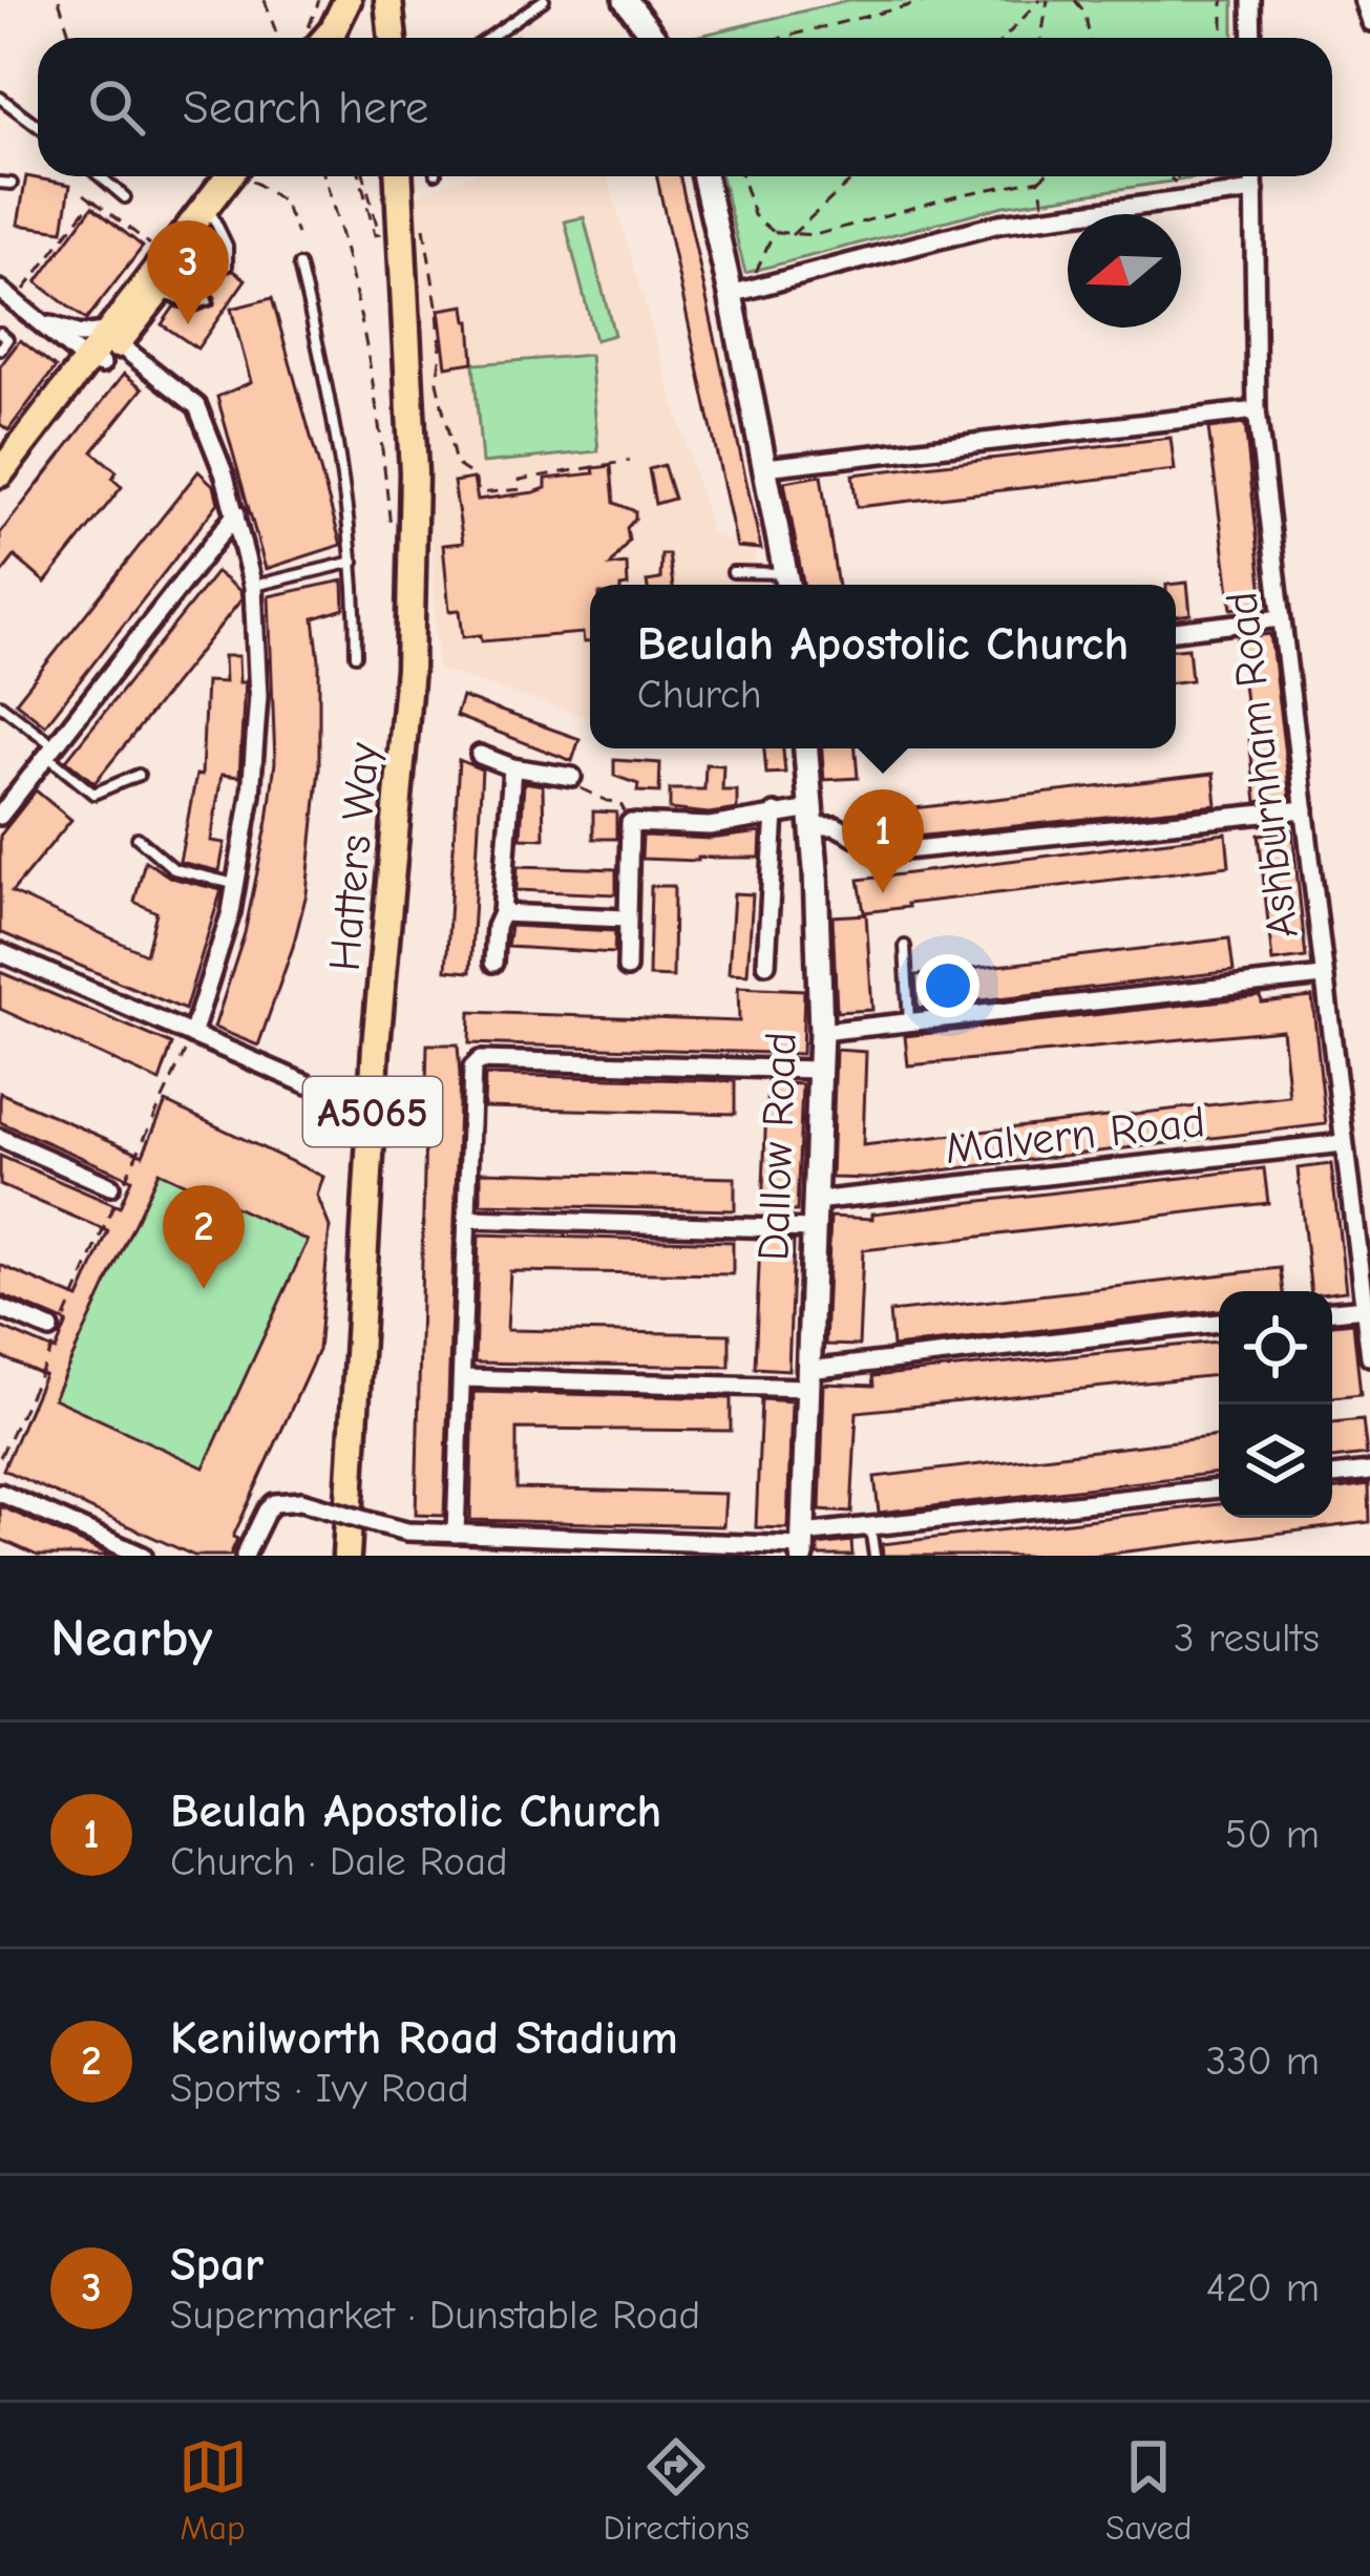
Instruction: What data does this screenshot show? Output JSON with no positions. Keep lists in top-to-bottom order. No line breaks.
{"streets":{"main road":["Hatters Way","A5065"],"street":["Ashburnham Road","Malvern Road","Dallow Road"]},"crossings":[["Ashburnham Road","Malvern Road"],["Malvern Road","Dallow Road"]],"north":"left","page":{"search":"Search here","pins":["3","1","2"],"popup":["Beulah Apostolic Church","Church"],"heading":["Nearby","3 results"],"list":[{"mark":"1","name":"Beulah Apostolic Church","note":"Church · Dale Road","value":"50 m"},{"mark":"2","name":"Kenilworth Road Stadium","note":"Sports · Ivy Road","value":"330 m"},{"mark":"3","name":"Spar","note":"Supermarket · Dunstable Road","value":"420 m"}],"nav":["Map","Directions","Saved"]}}
